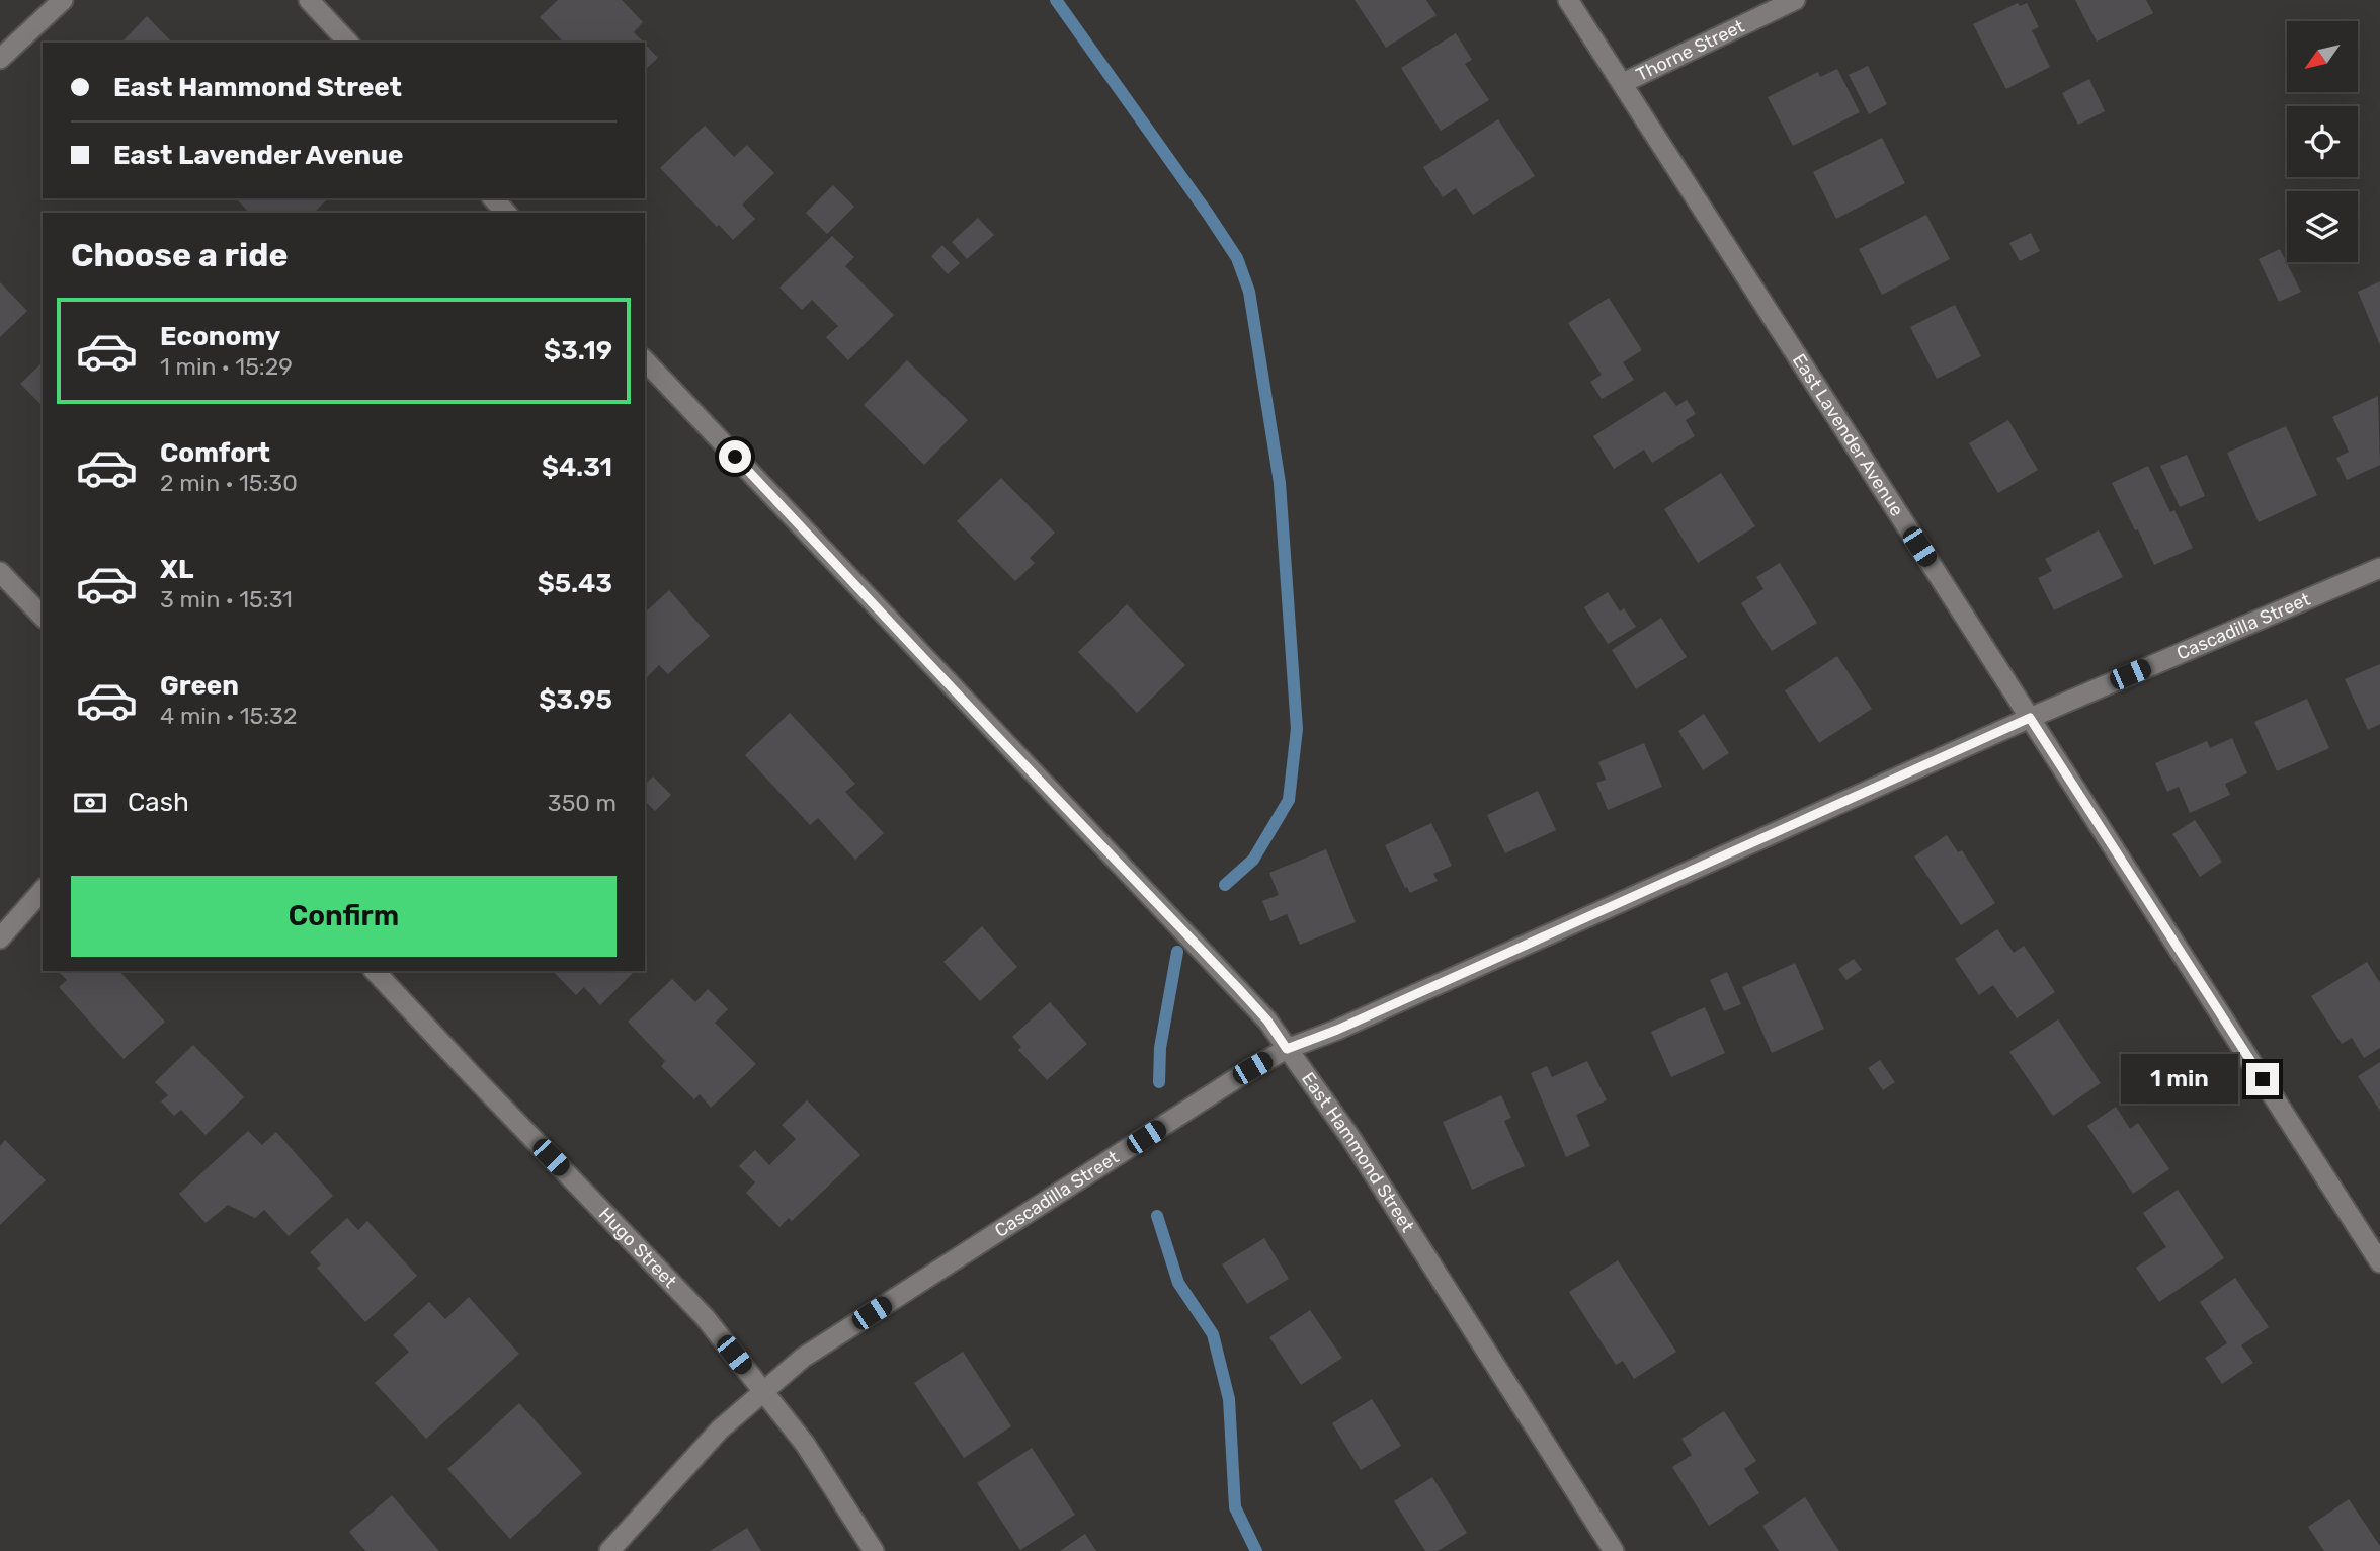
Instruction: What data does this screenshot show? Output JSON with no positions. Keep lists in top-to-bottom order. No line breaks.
{"streets":{"street":["Thorne Street","East Lavender Avenue","Cascadilla Street","East Hammond Street","Hugo Street"]},"crossings":[["Thorne Street","East Lavender Avenue"],["East Lavender Avenue","Cascadilla Street"],["Cascadilla Street","East Hammond Street"],["Cascadilla Street","Hugo Street"]],"north":"bottom left","page":{"banner":["East Hammond Street","East Lavender Avenue"],"heading":"Choose a ride","list":[{"name":"Economy","note":"1 min · 15:29","value":"$3.19"},{"name":"Comfort","note":"2 min · 15:30","value":"$4.31"},{"name":"XL","note":"3 min · 15:31","value":"$5.43"},{"name":"Green","note":"4 min · 15:32","value":"$3.95"}],"pay":["Cash","350 m"],"buttons":"Confirm","bubble":"1 min"}}
